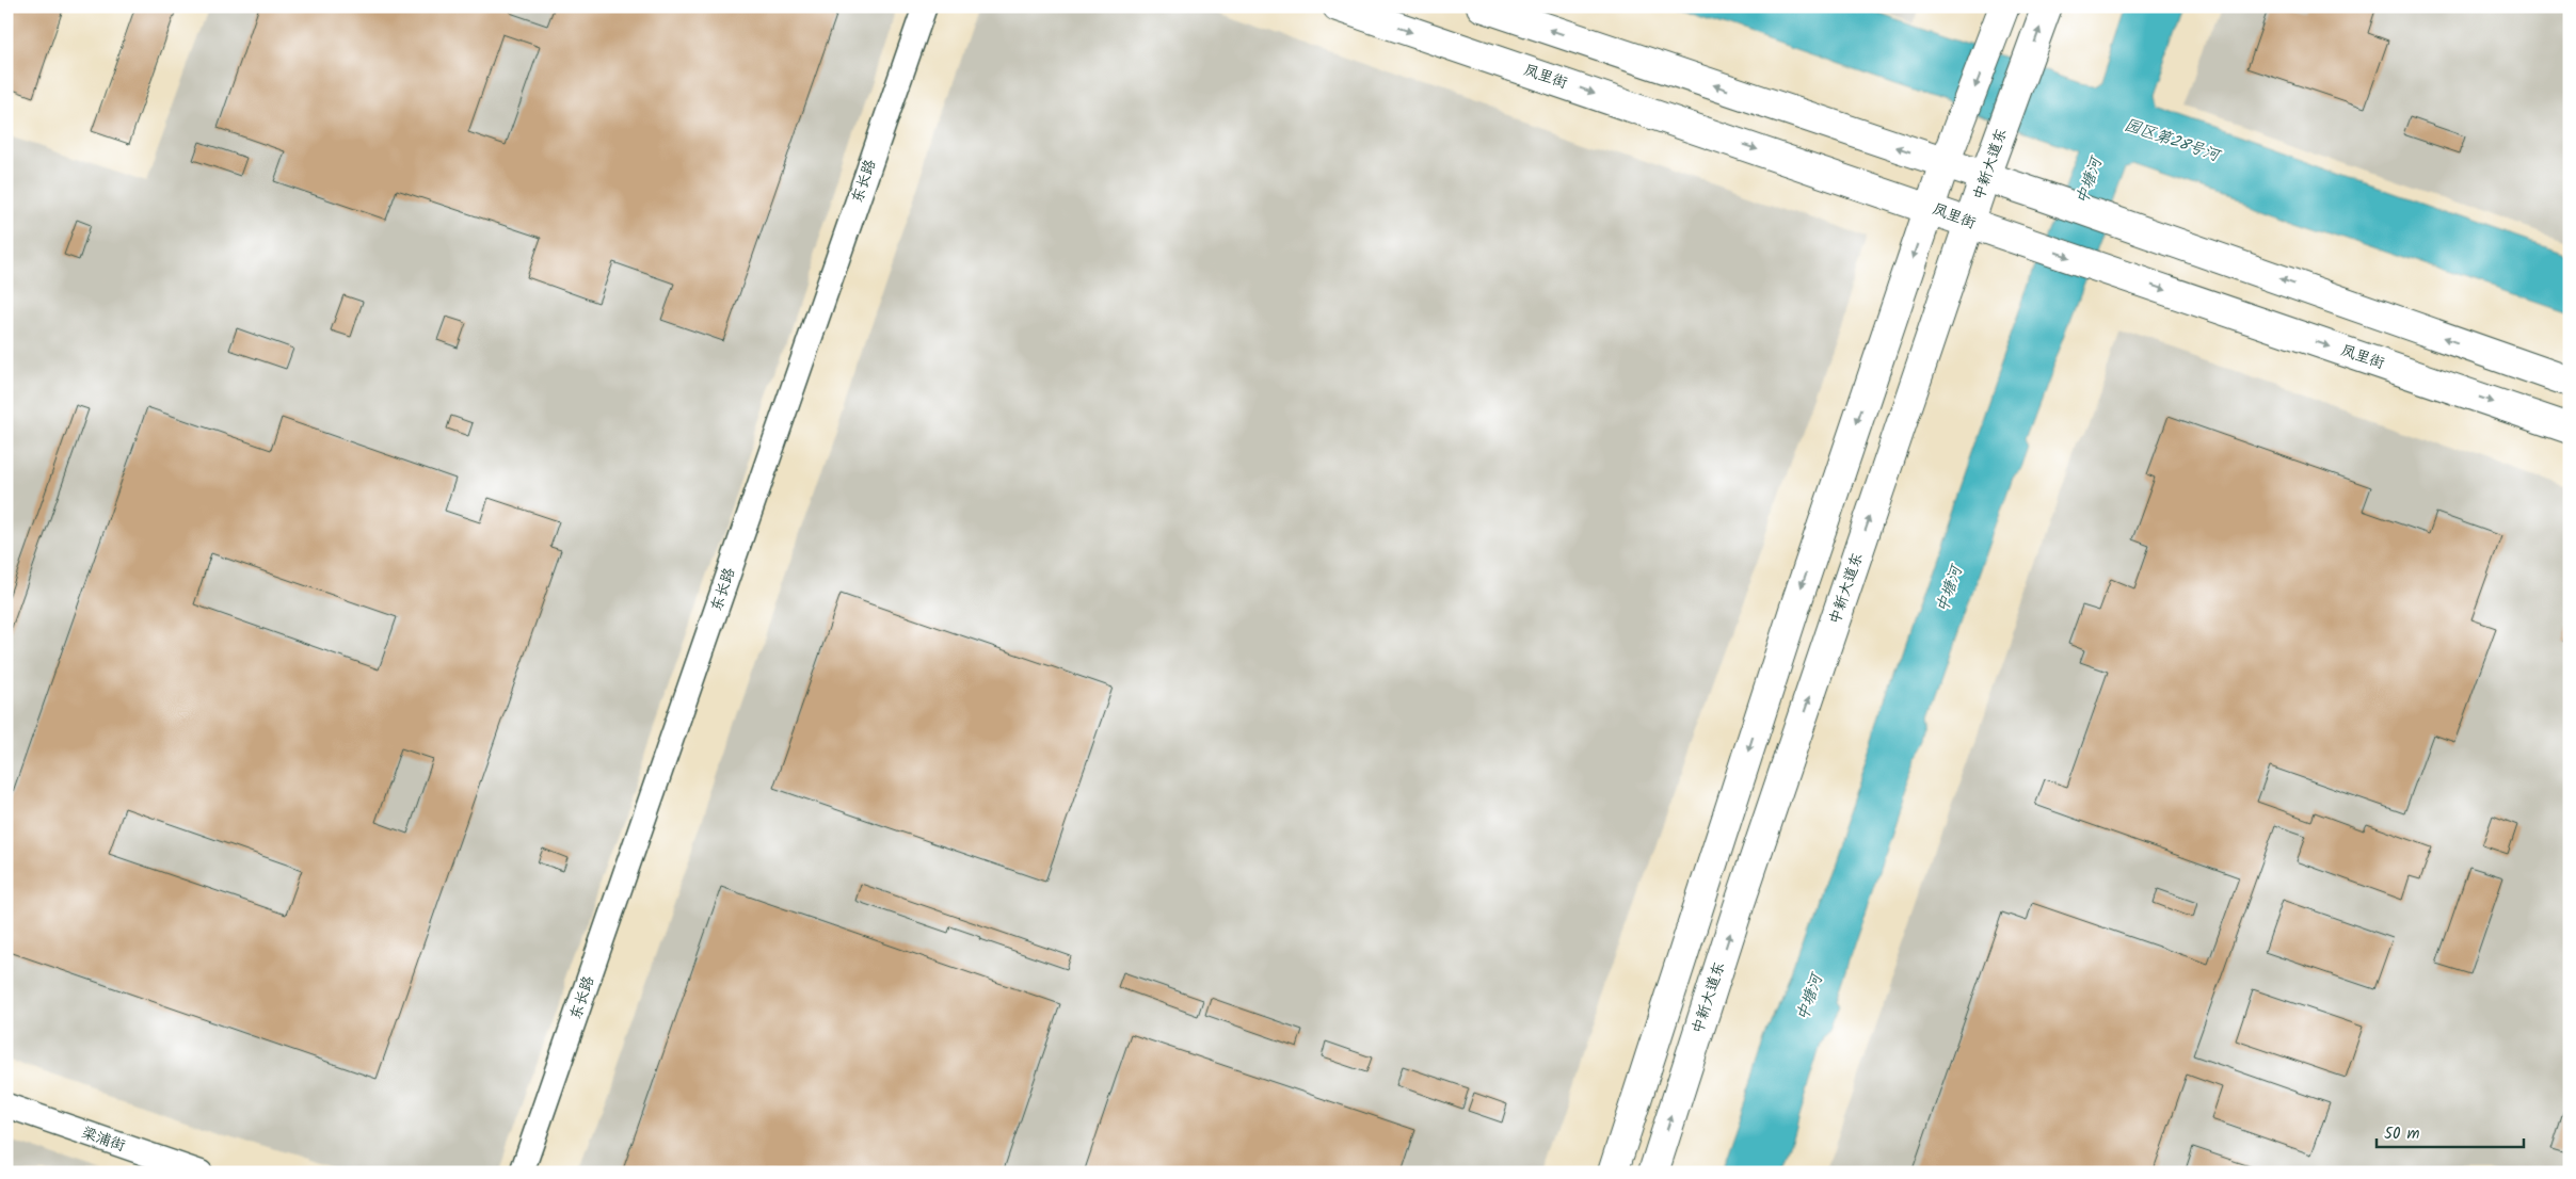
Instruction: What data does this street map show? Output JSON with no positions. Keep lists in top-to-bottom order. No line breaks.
{"streets":{"main road":["凤里街","中新大道东"],"street":["东长路","梁浦街"]},"crossings":[["凤里街","中新大道东"]],"water":["园区第28号河","中塘河"],"scale_bar":"50 m"}
